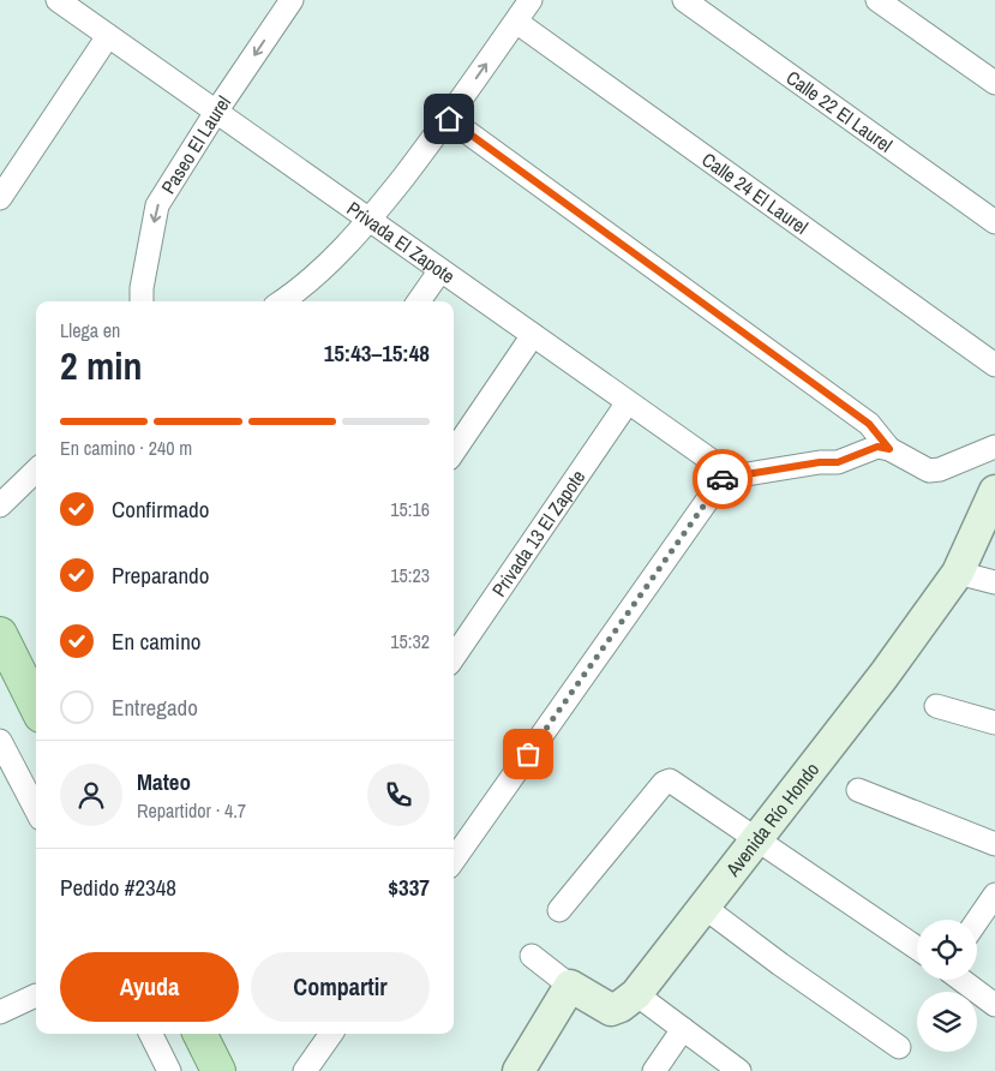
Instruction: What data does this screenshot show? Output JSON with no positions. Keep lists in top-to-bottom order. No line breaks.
{"streets":{"main road":["Avenida Río Hondo"],"street":["Calle 22 El Laurel","Paseo El Laurel","Calle 24 El Laurel","Privada El Zapote","Privada 13 El Zapote"]},"crossings":[["Paseo El Laurel","Privada El Zapote"],["Privada El Zapote","Privada 13 El Zapote"]],"page":{"heading":["2 min","Llega en","15:43–15:48"],"panel":["Mateo","Repartidor · 4.7","Pedido #2348","$337"],"bar":"En camino · 240 m","list":[["Confirmado","15:16"],["Preparando","15:23"],["En camino","15:32"],"Entregado"],"buttons":["Ayuda","Compartir"]}}
